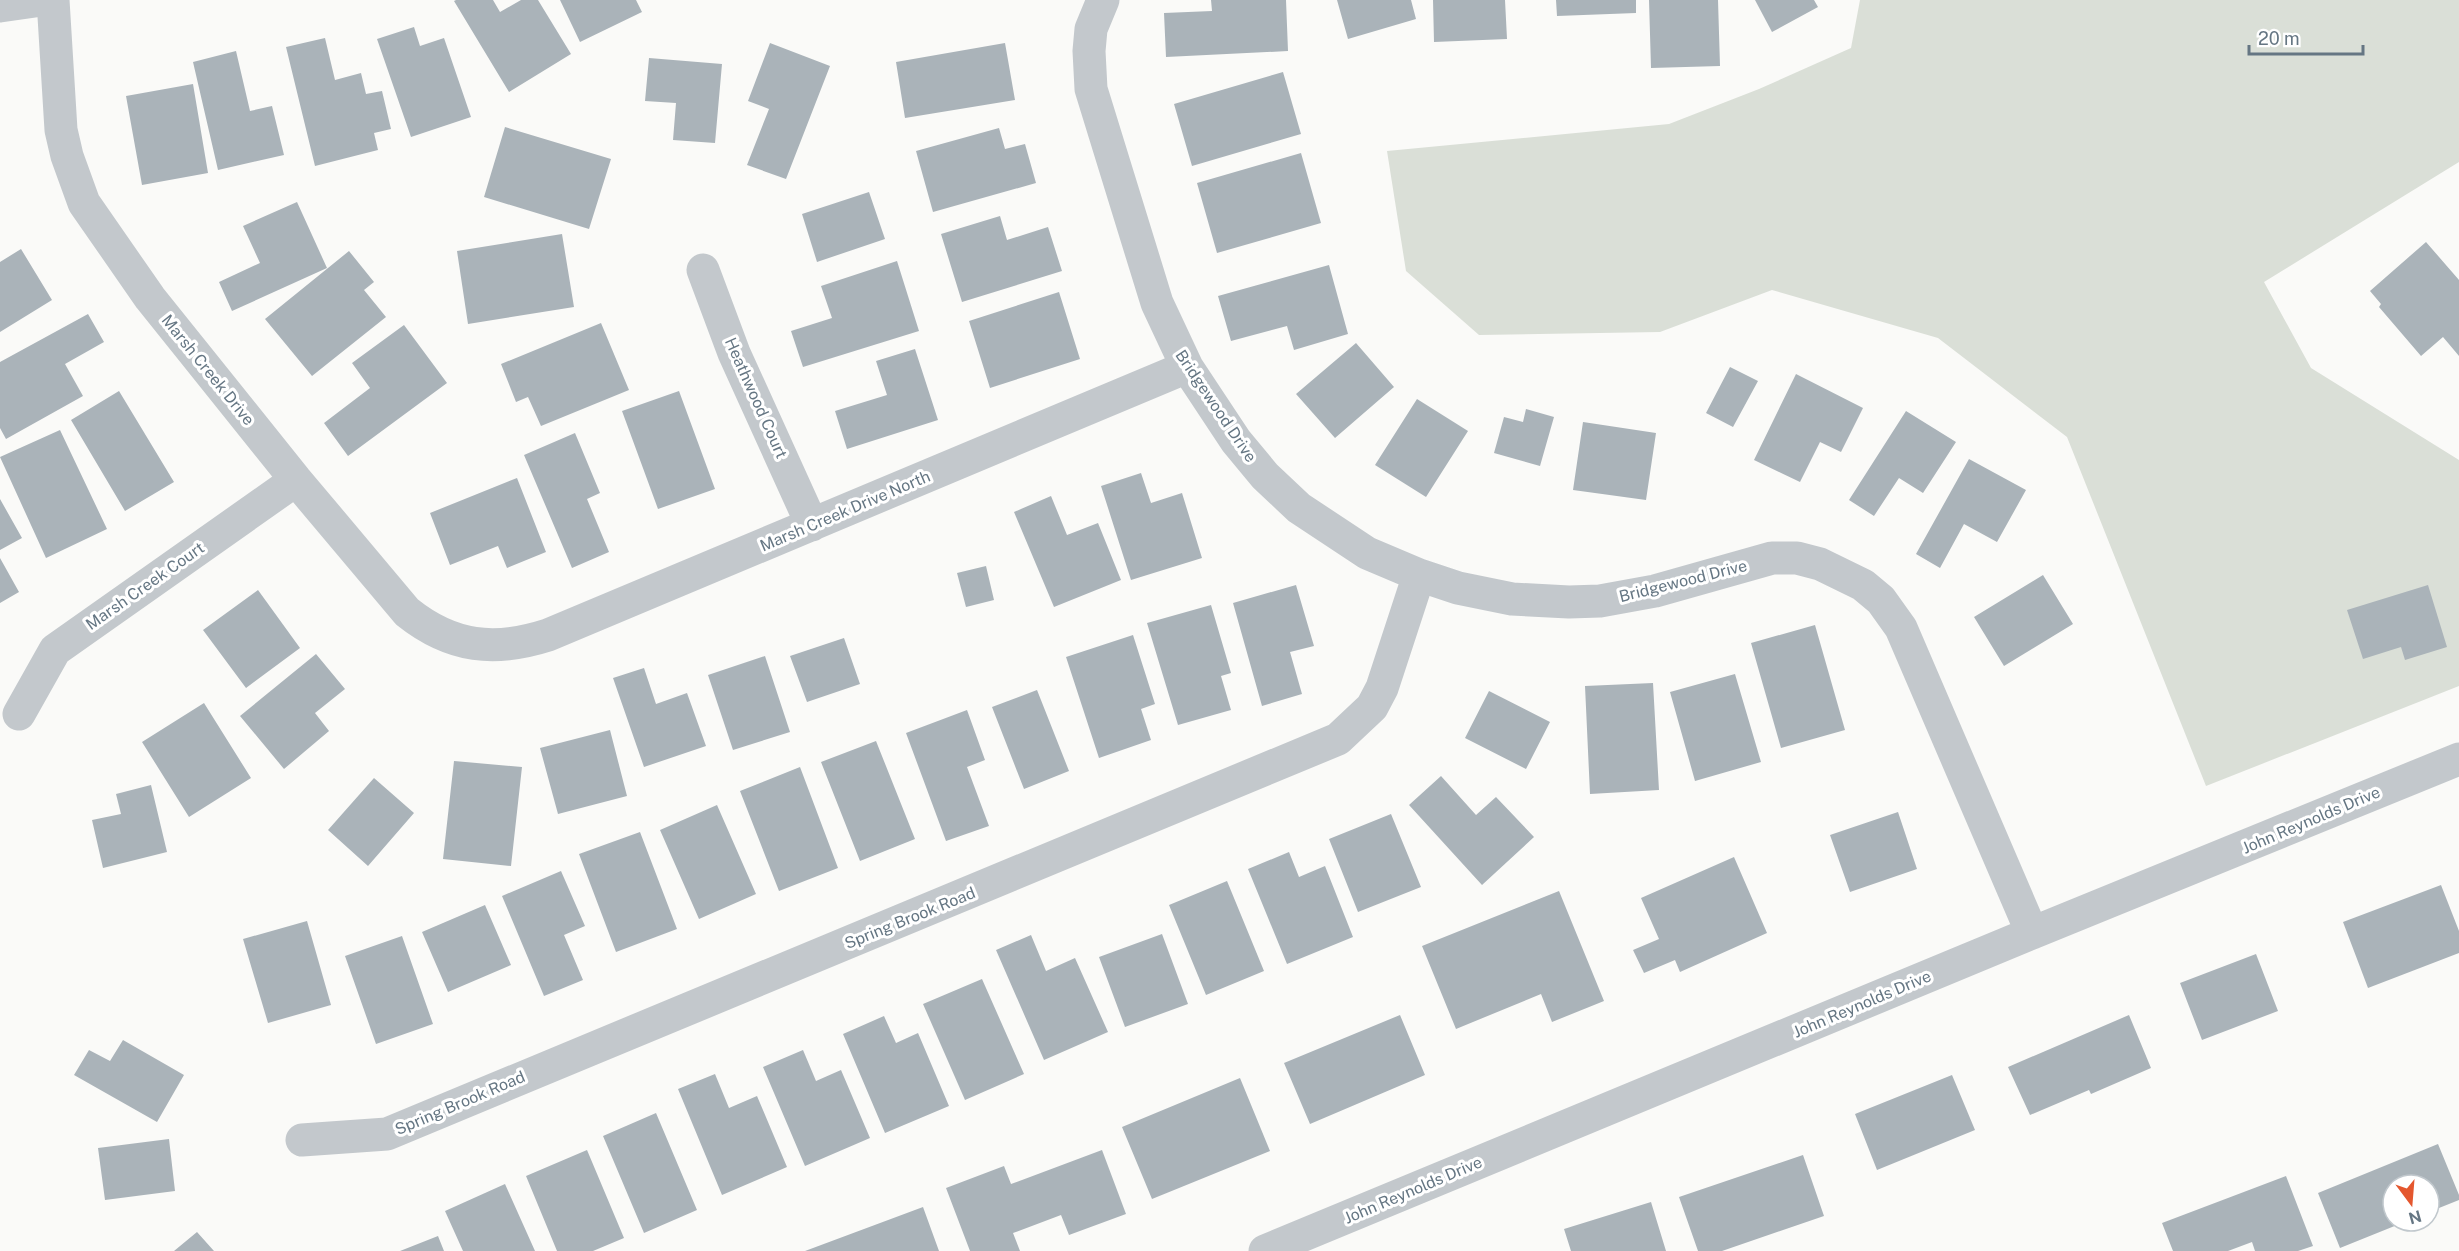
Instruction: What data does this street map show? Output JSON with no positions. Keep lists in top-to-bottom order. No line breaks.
{"streets":{"street":["Marsh Creek Drive","Heathwood Court","Bridgewood Drive","Marsh Creek Drive North","Marsh Creek Court","John Reynolds Drive","Spring Brook Road"]},"crossings":[["Marsh Creek Drive","Marsh Creek Drive North"],["Marsh Creek Drive","Marsh Creek Court"],["Heathwood Court","Marsh Creek Drive North"],["Bridgewood Drive","Marsh Creek Drive North"],["Bridgewood Drive","John Reynolds Drive"],["Bridgewood Drive","Spring Brook Road"]],"scale_bar":"20 m","north":"bottom"}
